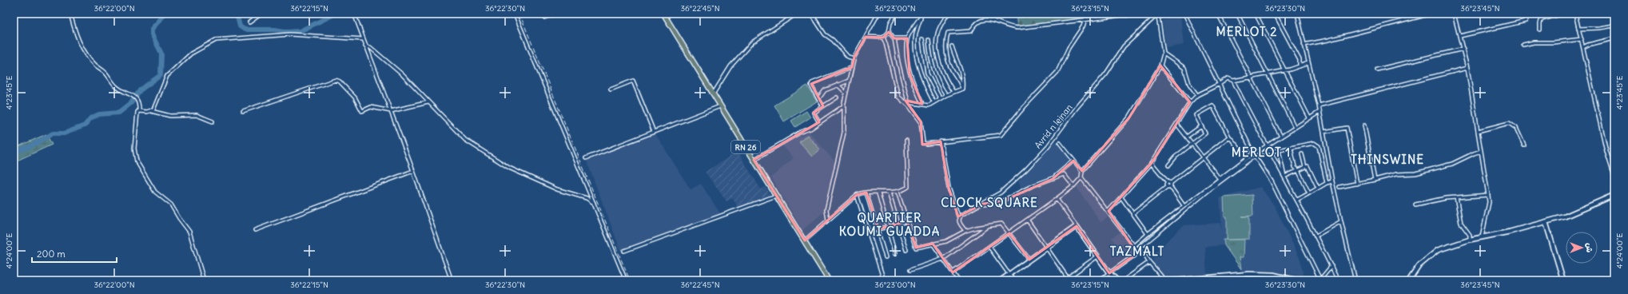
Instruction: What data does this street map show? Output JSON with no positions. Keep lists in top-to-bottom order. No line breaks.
{"streets":{"main road":["RN 26"],"street":["Avrid n lejnan"]},"districts":["MERLOT 2","MERLOT 1","THINSWINE","CLOCK SQUARE","QUARTIER KOUMI GUADDA","TAZMALT"],"scale_bar":"200 m","north":"right","coordinates":["36°22'00\"N","36°22'15\"N","36°22'30\"N","36°22'45\"N","36°23'00\"N","36°23'15\"N","36°23'30\"N","36°23'45\"N","4°23'45\"E","4°24'00\"E"]}
